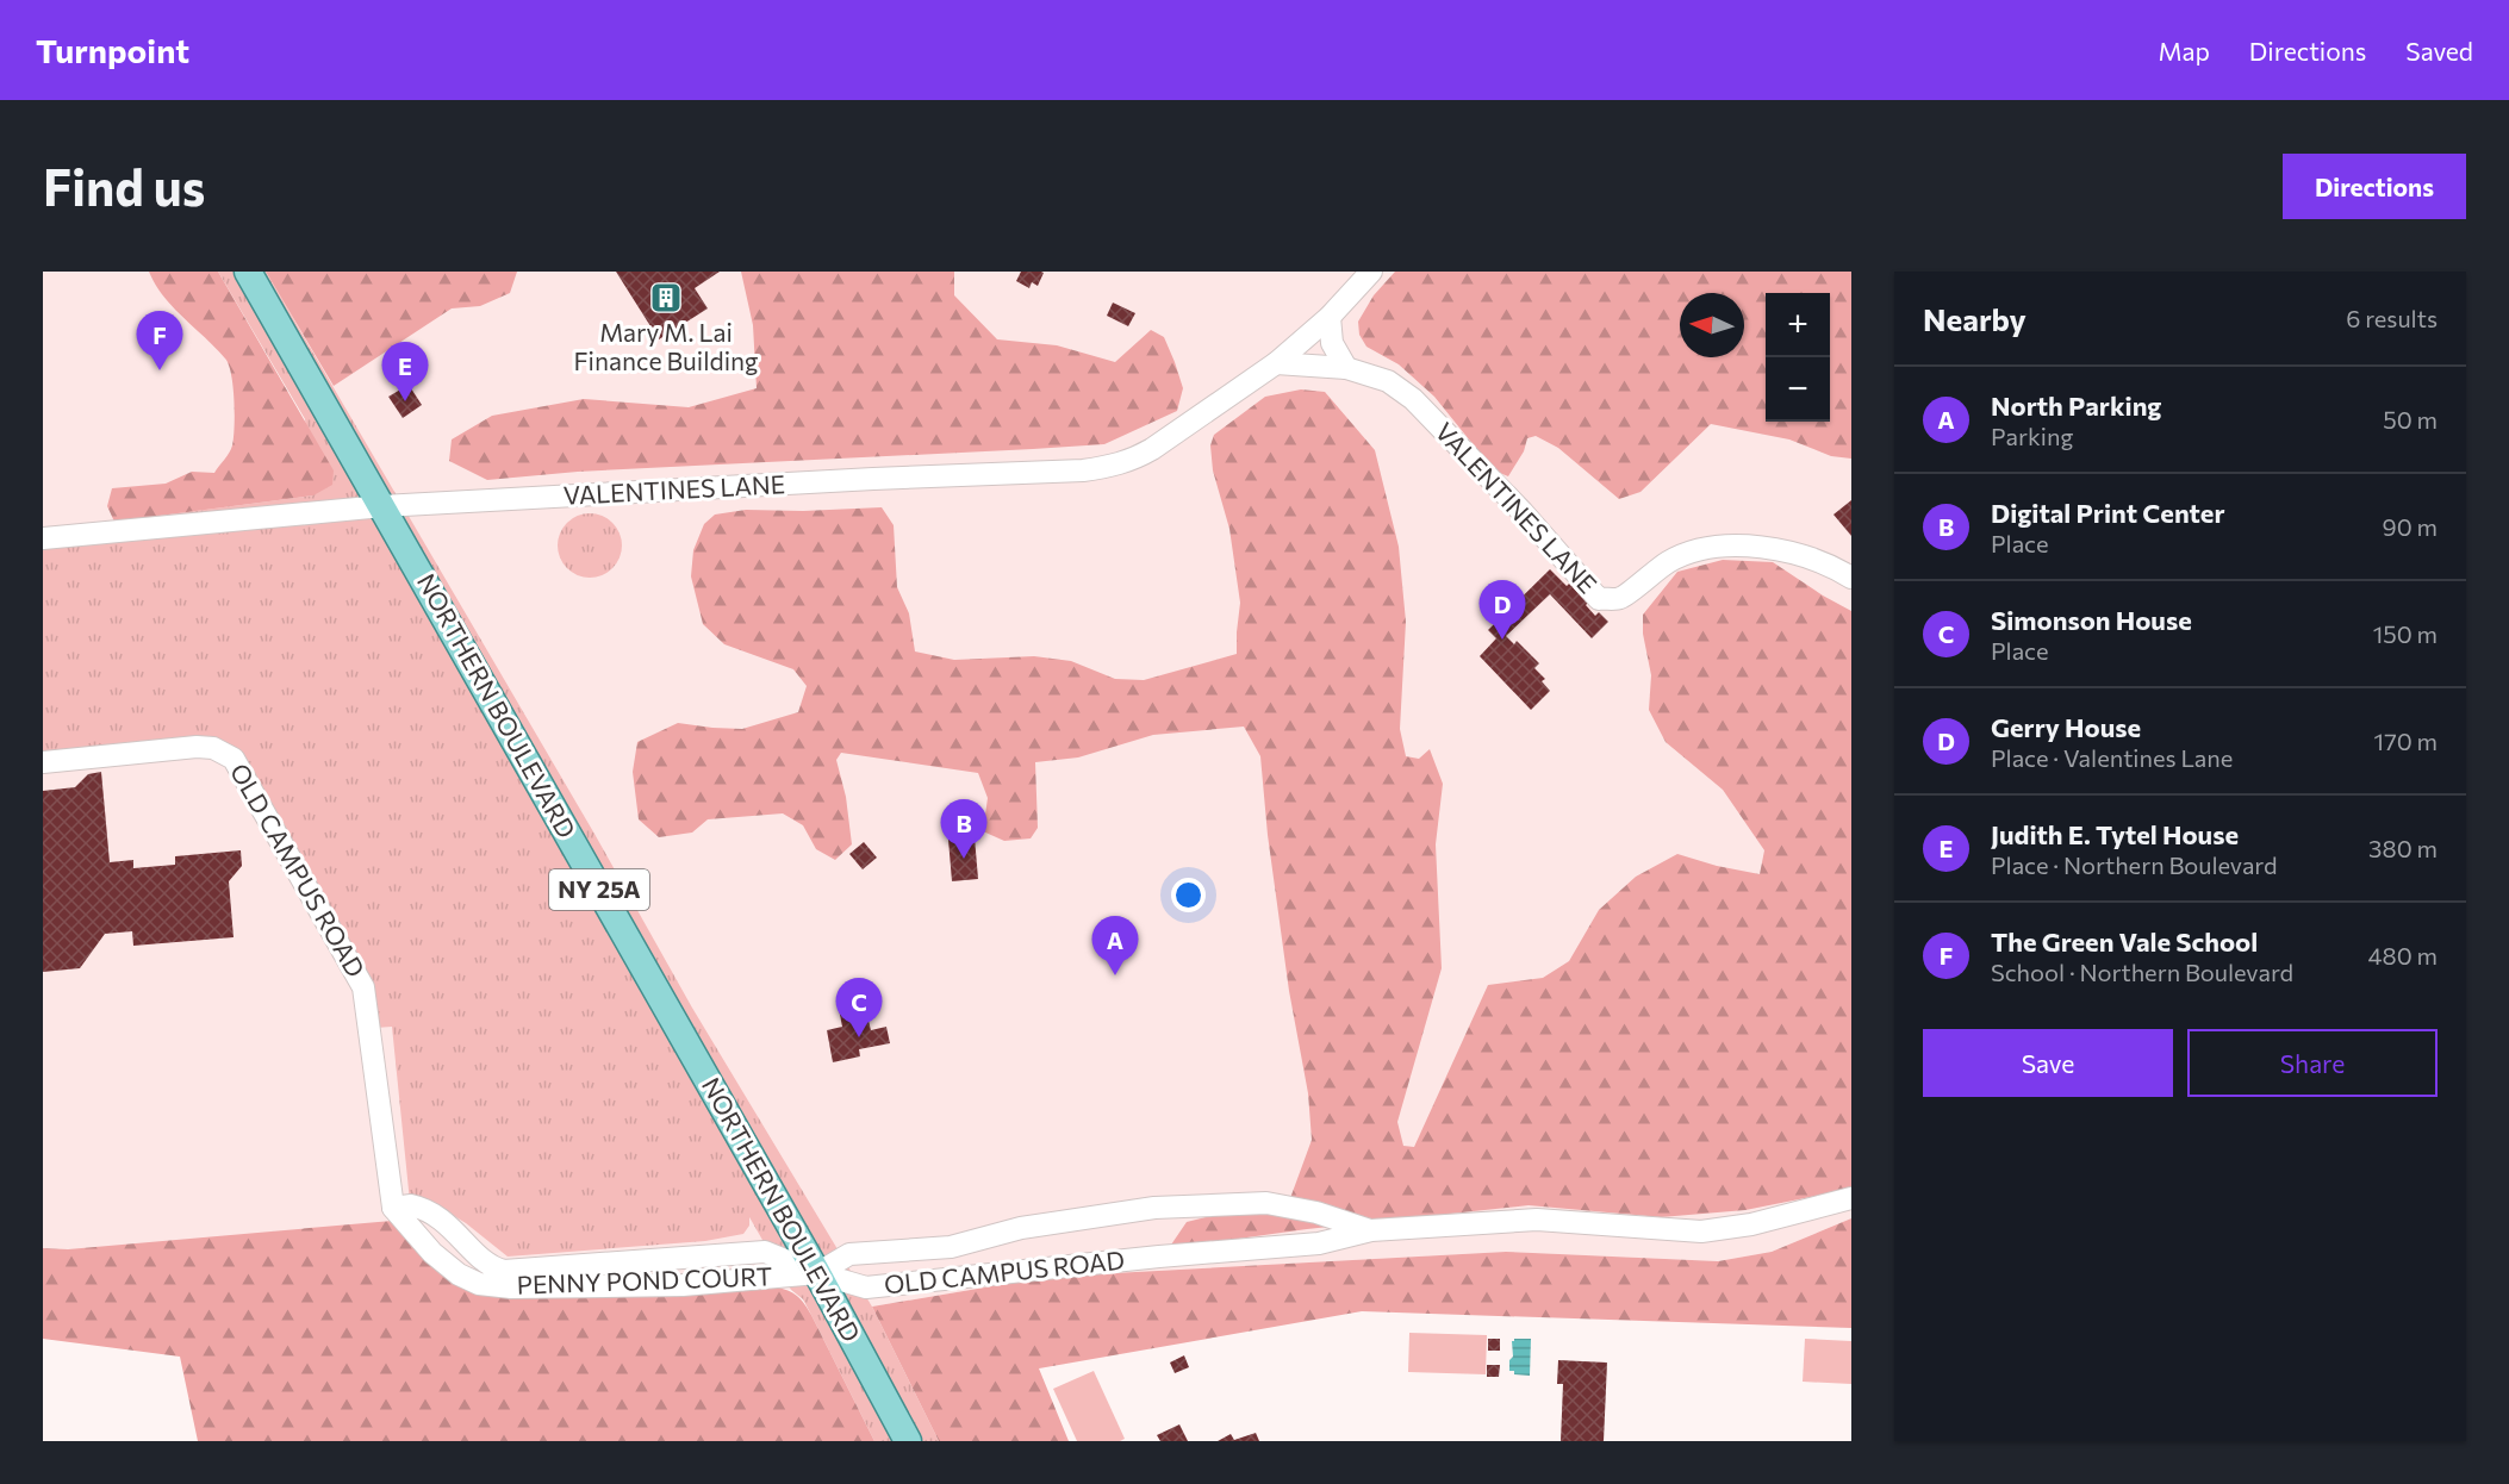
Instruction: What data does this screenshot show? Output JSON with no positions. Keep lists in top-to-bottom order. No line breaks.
{"streets":{"main road":["NORTHERN BOULEVARD","NY 25A"],"street":["VALENTINES LANE","OLD CAMPUS ROAD","PENNY POND COURT"]},"crossings":[["VALENTINES LANE","NORTHERN BOULEVARD"],["NORTHERN BOULEVARD","OLD CAMPUS ROAD"],["NORTHERN BOULEVARD","PENNY POND COURT"],["OLD CAMPUS ROAD","PENNY POND COURT"]],"places":{"building":["Mary M. Lai Finance Building"]},"north":"left","page":{"header":"Turnpoint","nav":["Map","Directions","Saved"],"buttons":["Directions",["Save","Share"]],"title":"Find us","heading":["Nearby","6 results"],"map_buttons":["+","−"],"pins":["F","E","D","B","A","C"],"list":[{"mark":"A","name":"North Parking","note":"Parking","value":"50 m"},{"mark":"B","name":"Digital Print Center","note":"Place","value":"90 m"},{"mark":"C","name":"Simonson House","note":"Place","value":"150 m"},{"mark":"D","name":"Gerry House","note":"Place · Valentines Lane","value":"170 m"},{"mark":"E","name":"Judith E. Tytel House","note":"Place · Northern Boulevard","value":"380 m"},{"mark":"F","name":"The Green Vale School","note":"School · Northern Boulevard","value":"480 m"}]}}
